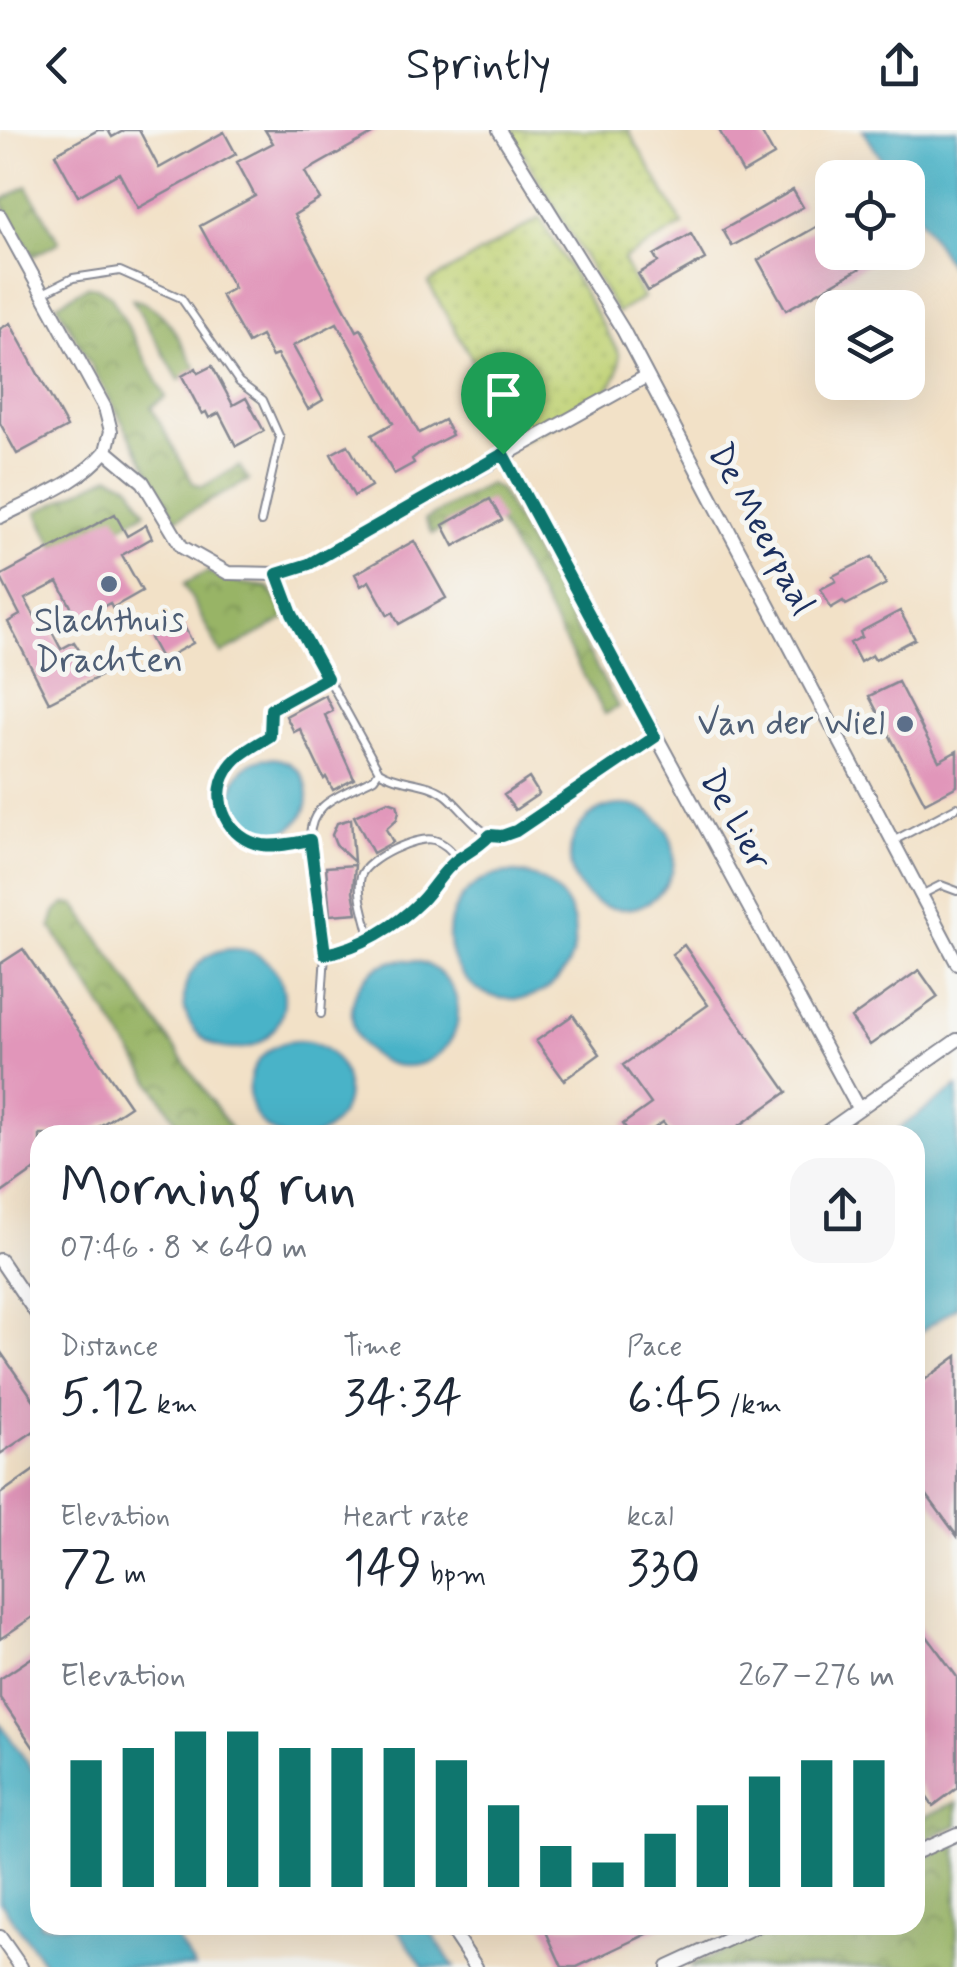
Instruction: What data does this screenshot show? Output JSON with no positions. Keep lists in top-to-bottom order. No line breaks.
{"streets":{"street":["De Meerpaal","De Lier"]},"places":["Slachthuis Drachten","Van der Wiel"],"page":{"header":"Sprintly","heading":["Morning run","07:46 · 8 × 640 m"],"stats":[["Distance","5.12 km"],["Time","34:34"],["Pace","6:45 /km"],["Elevation","72 m"],["Heart rate","149 bpm"],["kcal","330"]],"chart":["Elevation","267–276 m"]}}
